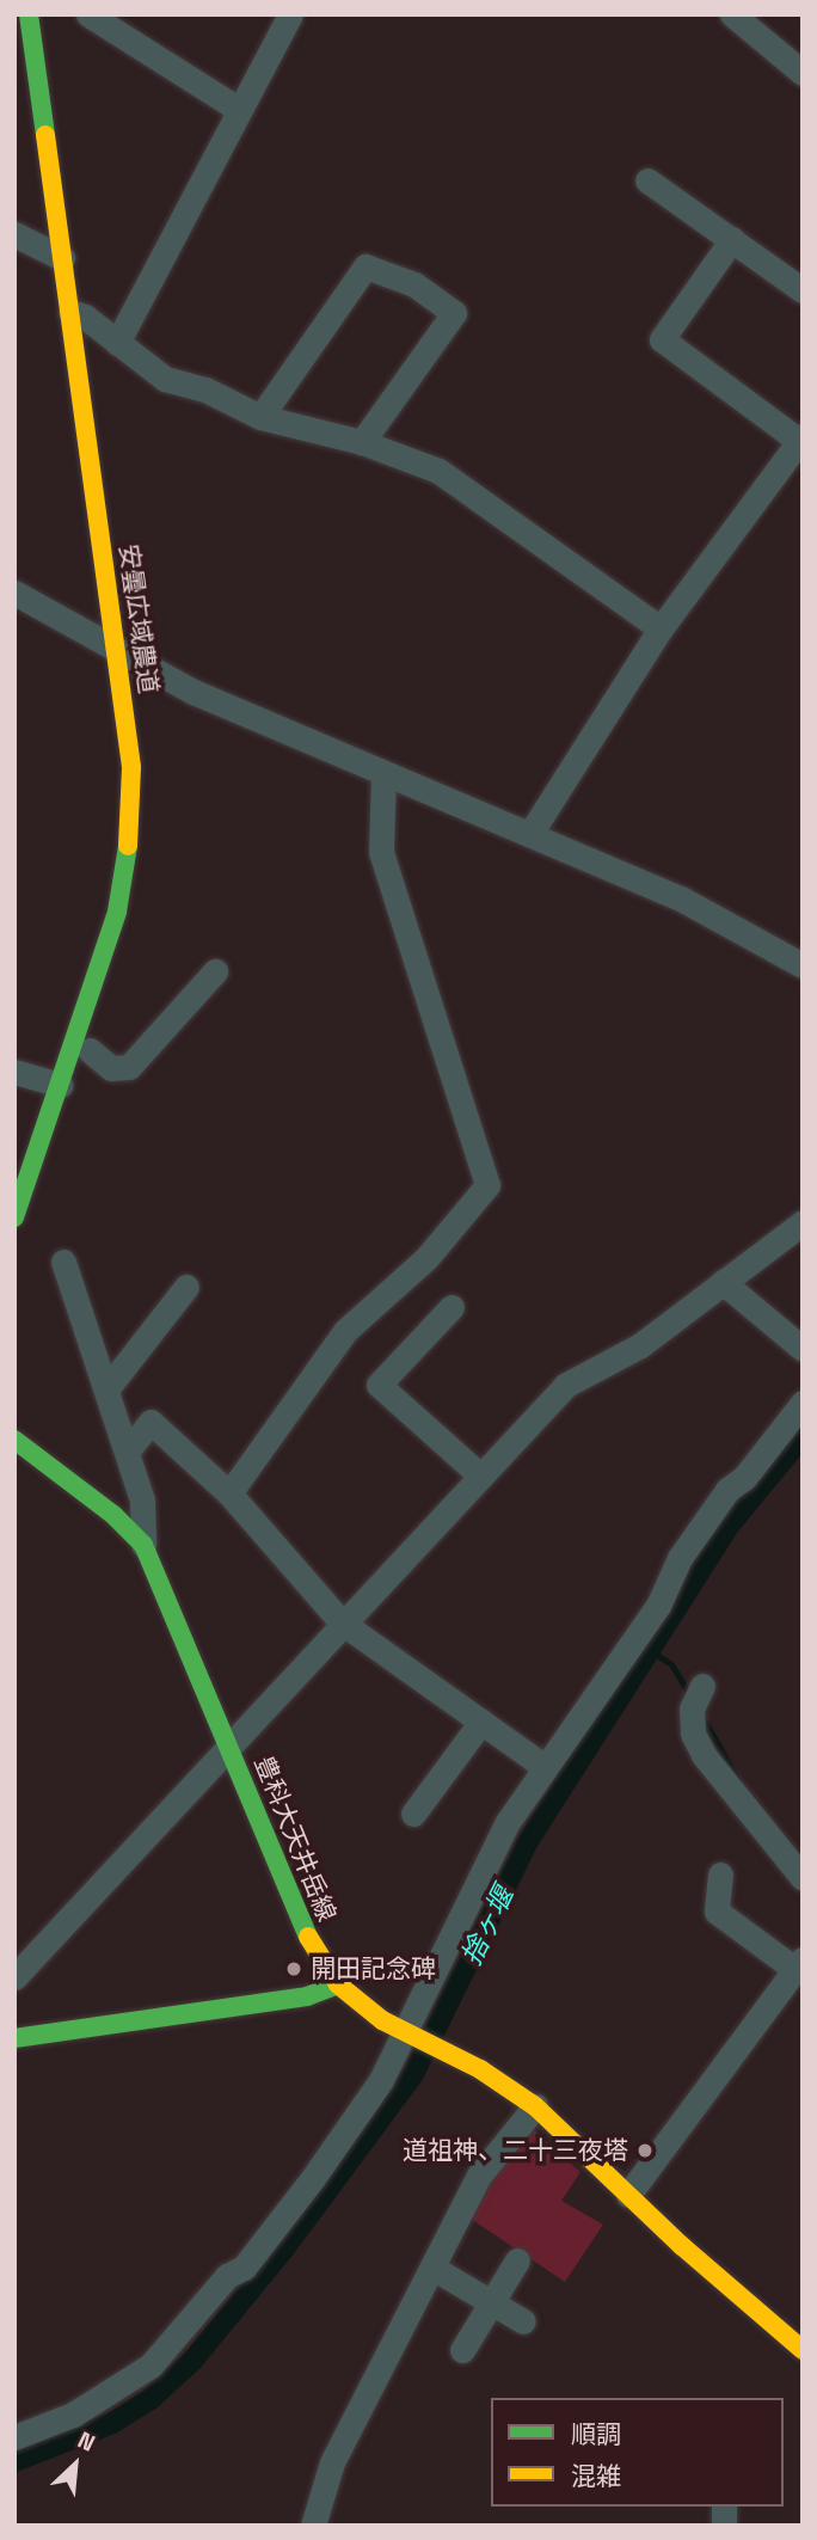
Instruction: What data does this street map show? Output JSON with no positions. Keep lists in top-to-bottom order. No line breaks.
{"streets":{"street":["安曇広域農道","豊科大天井岳線"]},"water":["捨ヶ堰"],"places":["開田記念碑","道祖神、二十三夜塔"],"legend":["順調","混雑"],"north":"top right"}
